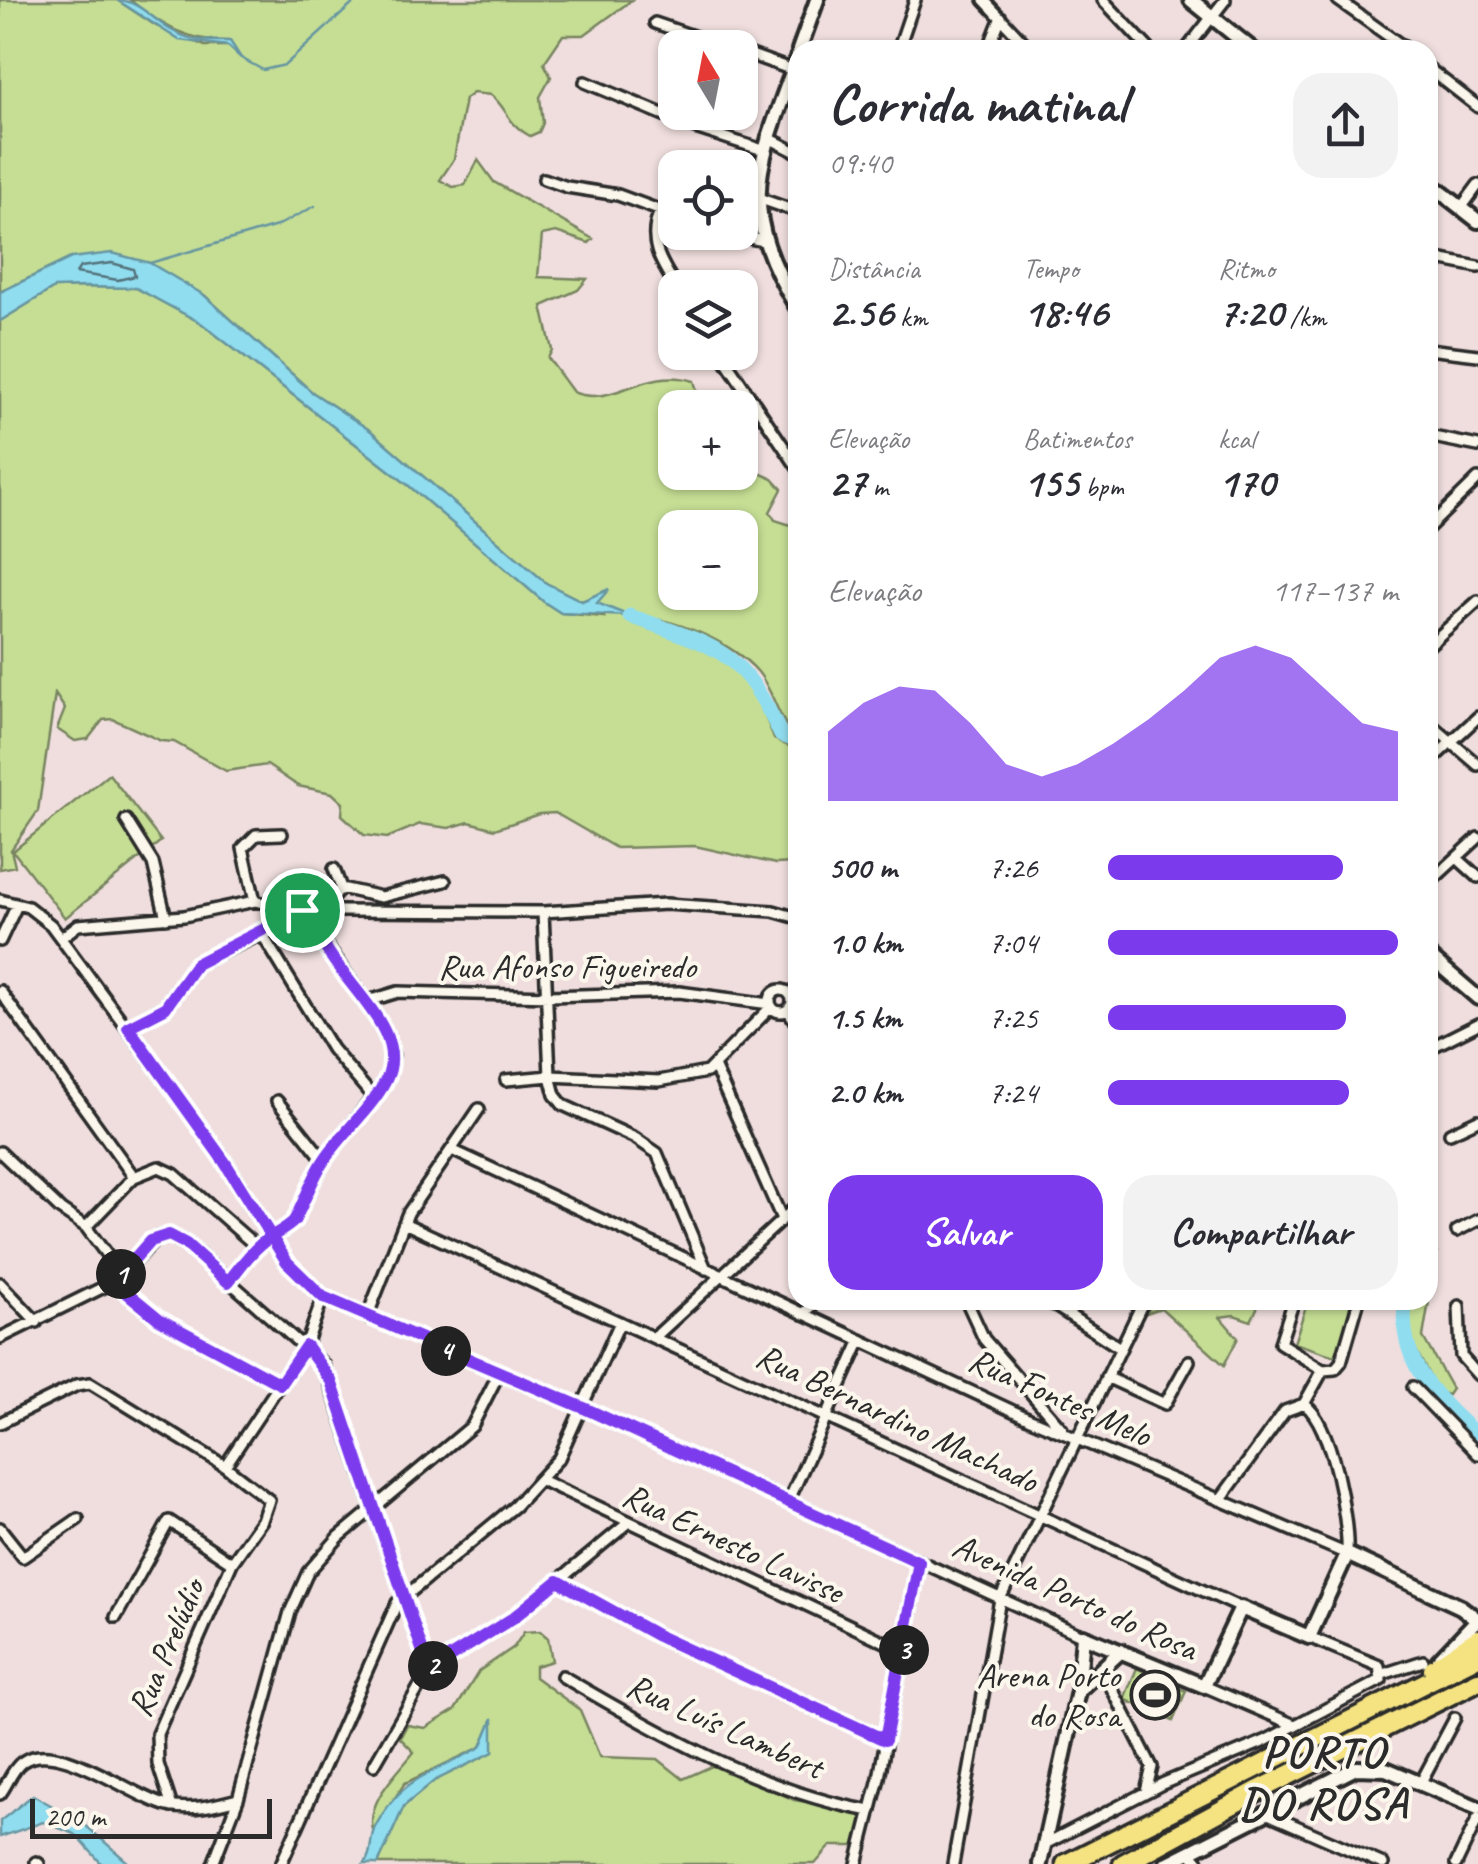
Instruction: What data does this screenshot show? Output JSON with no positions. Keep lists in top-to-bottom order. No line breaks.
{"streets":{"main road":["Rua Fontes Melo","Rua Bernardino Machado","Avenida Porto do Rosa"],"street":["Rua Afonso Figueiredo","Rua Ernesto Lavisse","Rua Prelúdio","Rua Luís Lambert"]},"districts":["PORTO DO ROSA"],"places":{"sports":["Arena Porto do Rosa"]},"scale_bar":"200 m","north":"top","page":{"map_buttons":["+","−"],"heading":["Corrida matinal","09:40"],"stats":[["Distância","2.56 km"],["Tempo","18:46"],["Ritmo","7:20 /km"],["Elevação","27 m"],["Batimentos","155 bpm"],["kcal","170"]],"chart":["Elevação","117–137 m"],"list":[{"name":"500 m","note":"7:26"},{"name":"1.0 km","note":"7:04"},{"name":"1.5 km","note":"7:25"},{"name":"2.0 km","note":"7:24"}],"buttons":["Salvar","Compartilhar"],"pins":["1","4","3","2"],"scale":"200 m"}}
